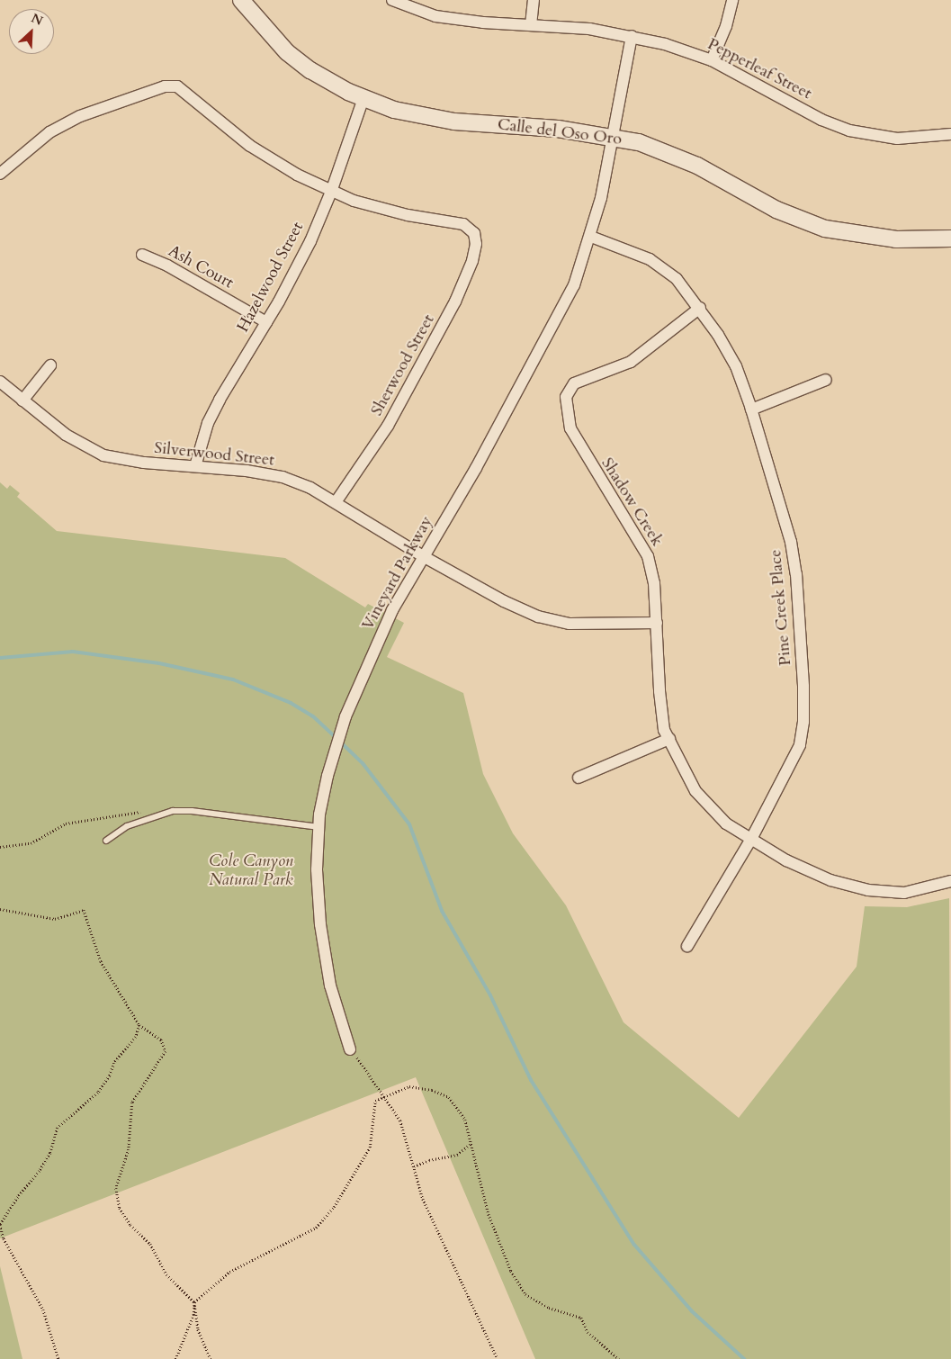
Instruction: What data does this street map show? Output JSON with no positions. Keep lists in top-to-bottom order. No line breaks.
{"streets":{"main road":["Calle del Oso Oro"],"street":["Pepperleaf Street","Ash Court","Hazelwood Street","Sherwood Street","Silverwood Street","Shadow Creek","Vineyard Parkway","Pine Creek Place"]},"crossings":[["Pepperleaf Street","Vineyard Parkway"],["Calle del Oso Oro","Hazelwood Street"],["Calle del Oso Oro","Vineyard Parkway"],["Ash Court","Hazelwood Street"],["Hazelwood Street","Sherwood Street"],["Hazelwood Street","Silverwood Street"],["Sherwood Street","Silverwood Street"],["Silverwood Street","Shadow Creek"],["Silverwood Street","Vineyard Parkway"],["Shadow Creek","Pine Creek Place"],["Vineyard Parkway","Pine Creek Place"]],"parks":["Cole Canyon Natural Park"],"north":"top right"}
